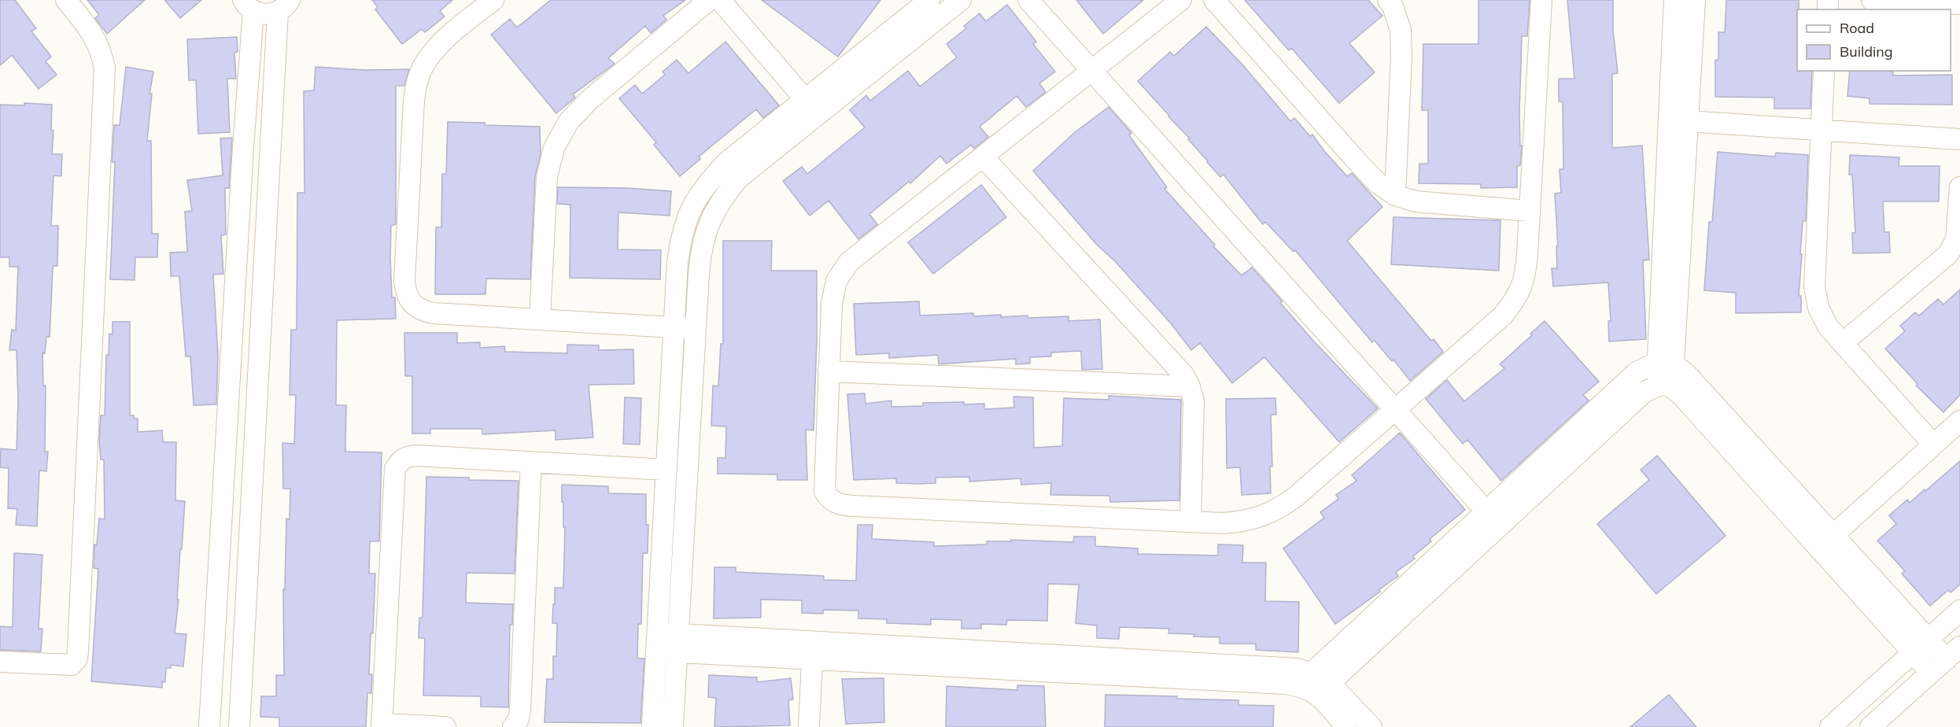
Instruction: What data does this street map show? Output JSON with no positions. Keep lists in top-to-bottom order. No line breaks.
{"legend":["Road","Building"]}
